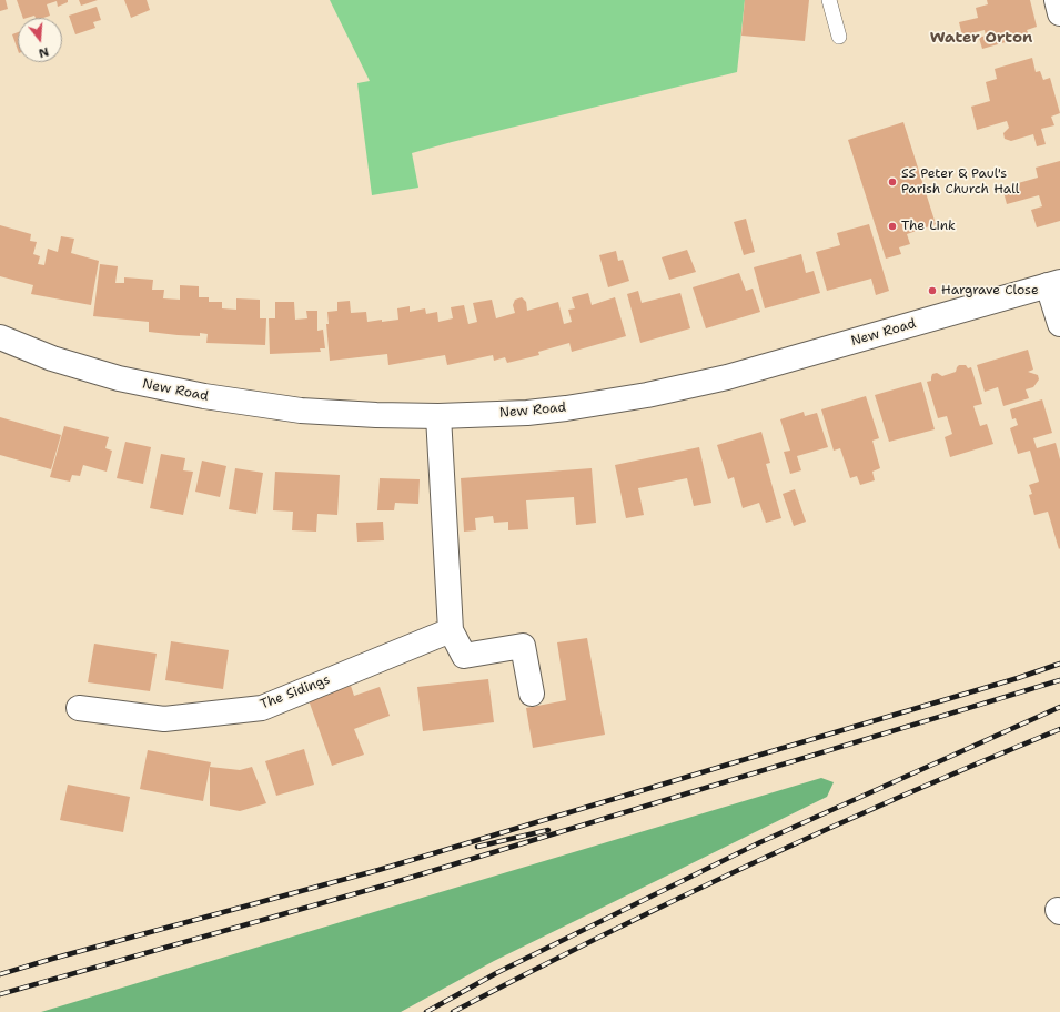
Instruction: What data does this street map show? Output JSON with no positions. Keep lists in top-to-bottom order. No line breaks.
{"streets":{"main road":["New Road","The Sidings"]},"districts":["Water Orton"],"places":["SS Peter & Paul's Parish Church Hall","The Link","Hargrave Close"],"north":"bottom"}
